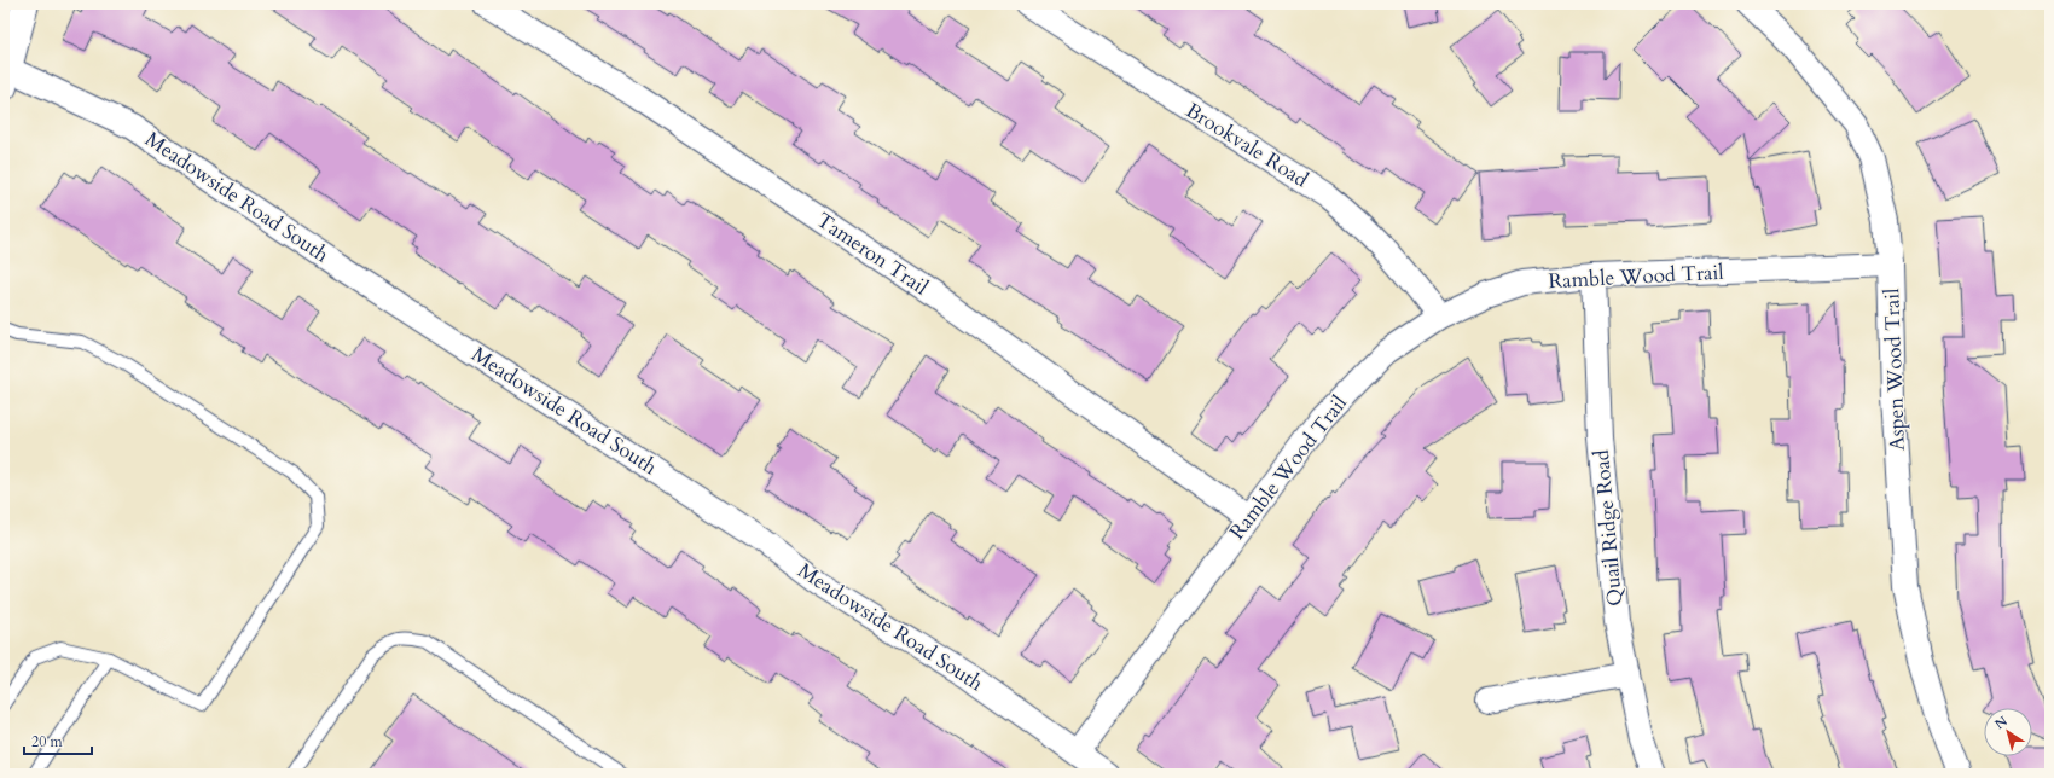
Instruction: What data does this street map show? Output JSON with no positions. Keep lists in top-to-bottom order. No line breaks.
{"streets":{"street":["Brookvale Road","Meadowside Road South","Tameron Trail","Ramble Wood Trail","Aspen Wood Trail","Quail Ridge Road"]},"crossings":[["Brookvale Road","Ramble Wood Trail"],["Meadowside Road South","Ramble Wood Trail"],["Tameron Trail","Ramble Wood Trail"],["Ramble Wood Trail","Aspen Wood Trail"],["Ramble Wood Trail","Quail Ridge Road"]],"scale_bar":"20 m","north":"top left"}
